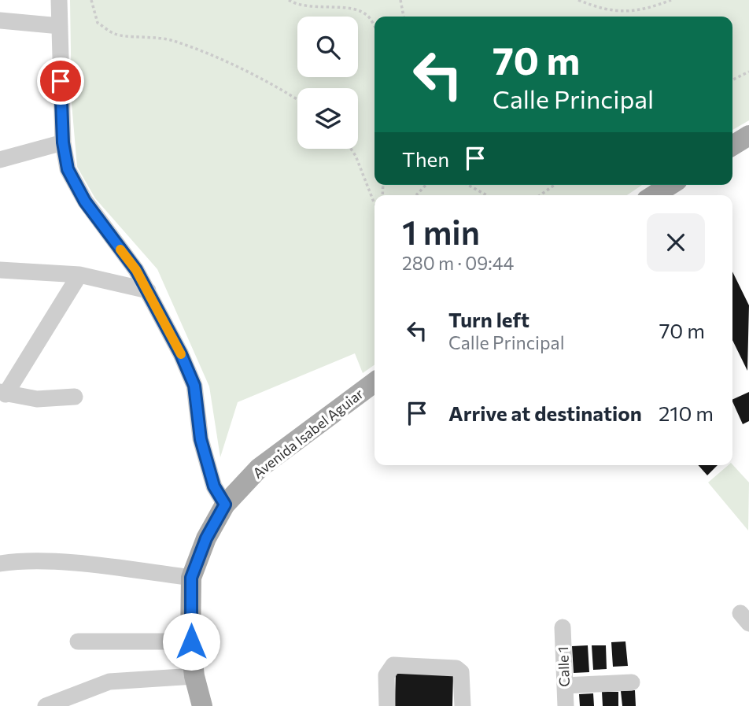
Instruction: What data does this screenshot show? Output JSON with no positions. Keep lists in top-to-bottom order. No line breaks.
{"streets":{"main road":["Avenida Isabel Aguiar"],"street":["Calle 1"]},"page":{"turn":["70 m","Calle Principal"],"then":"Then","heading":["1 min","280 m · 09:44"],"list":[{"name":"Turn left","note":"Calle Principal","value":"70 m"},{"name":"Arrive at destination","value":"210 m"}]}}
